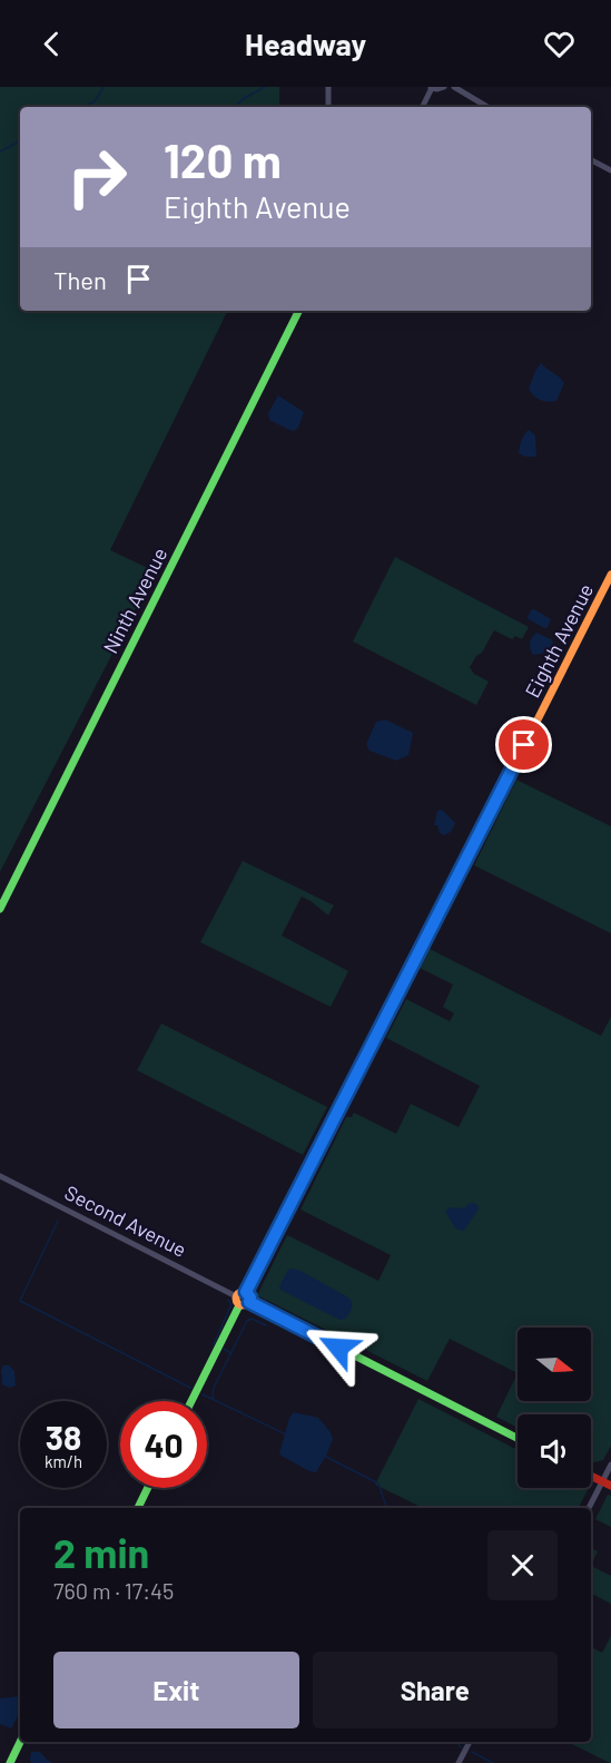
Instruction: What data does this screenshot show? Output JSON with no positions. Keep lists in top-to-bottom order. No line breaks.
{"streets":{"main road":["Ninth Avenue","Eighth Avenue"],"street":["Second Avenue"]},"crossings":[["Eighth Avenue","Second Avenue"]],"north":"right","page":{"header":"Headway","turn":["120 m","Eighth Avenue"],"then":"Then","speed":"38 km/h","limit":"40","heading":["2 min","760 m · 17:45"],"buttons":["Exit","Share"]}}
